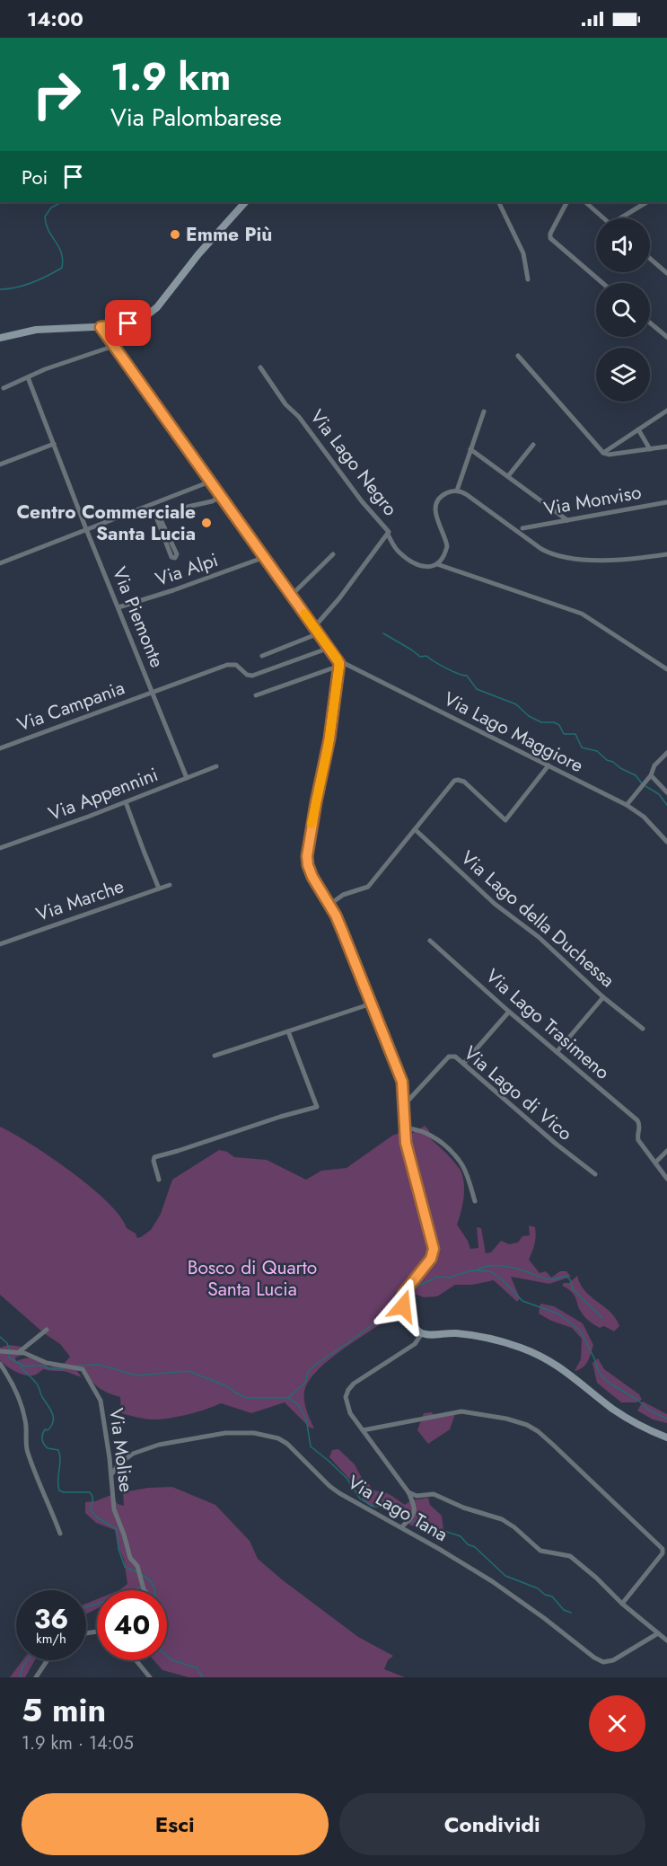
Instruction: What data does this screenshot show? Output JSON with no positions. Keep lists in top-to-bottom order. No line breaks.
{"streets":{"street":["Via Lago Negro","Via Monviso","Via Alpi","Via Piemonte","Via Campania","Via Lago Maggiore","Via Appennini","Via Marche","Via Lago della Duchessa","Via Lago Trasimeno","Via Lago di Vico","Via Molise","Via Lago Tana"]},"crossings":[["Via Alpi","Via Piemonte"],["Via Piemonte","Via Campania"],["Via Piemonte","Via Appennini"],["Via Molise","Via Lago Tana"]],"parks":["Bosco di Quarto Santa Lucia"],"places":["Emme Più","Centro Commerciale Santa Lucia"],"page":{"status":"14:00","turn":["1.9 km","Via Palombarese"],"then":"Poi","speed":"36 km/h","limit":"40","heading":["5 min","1.9 km · 14:05"],"buttons":["Esci","Condividi"]}}
